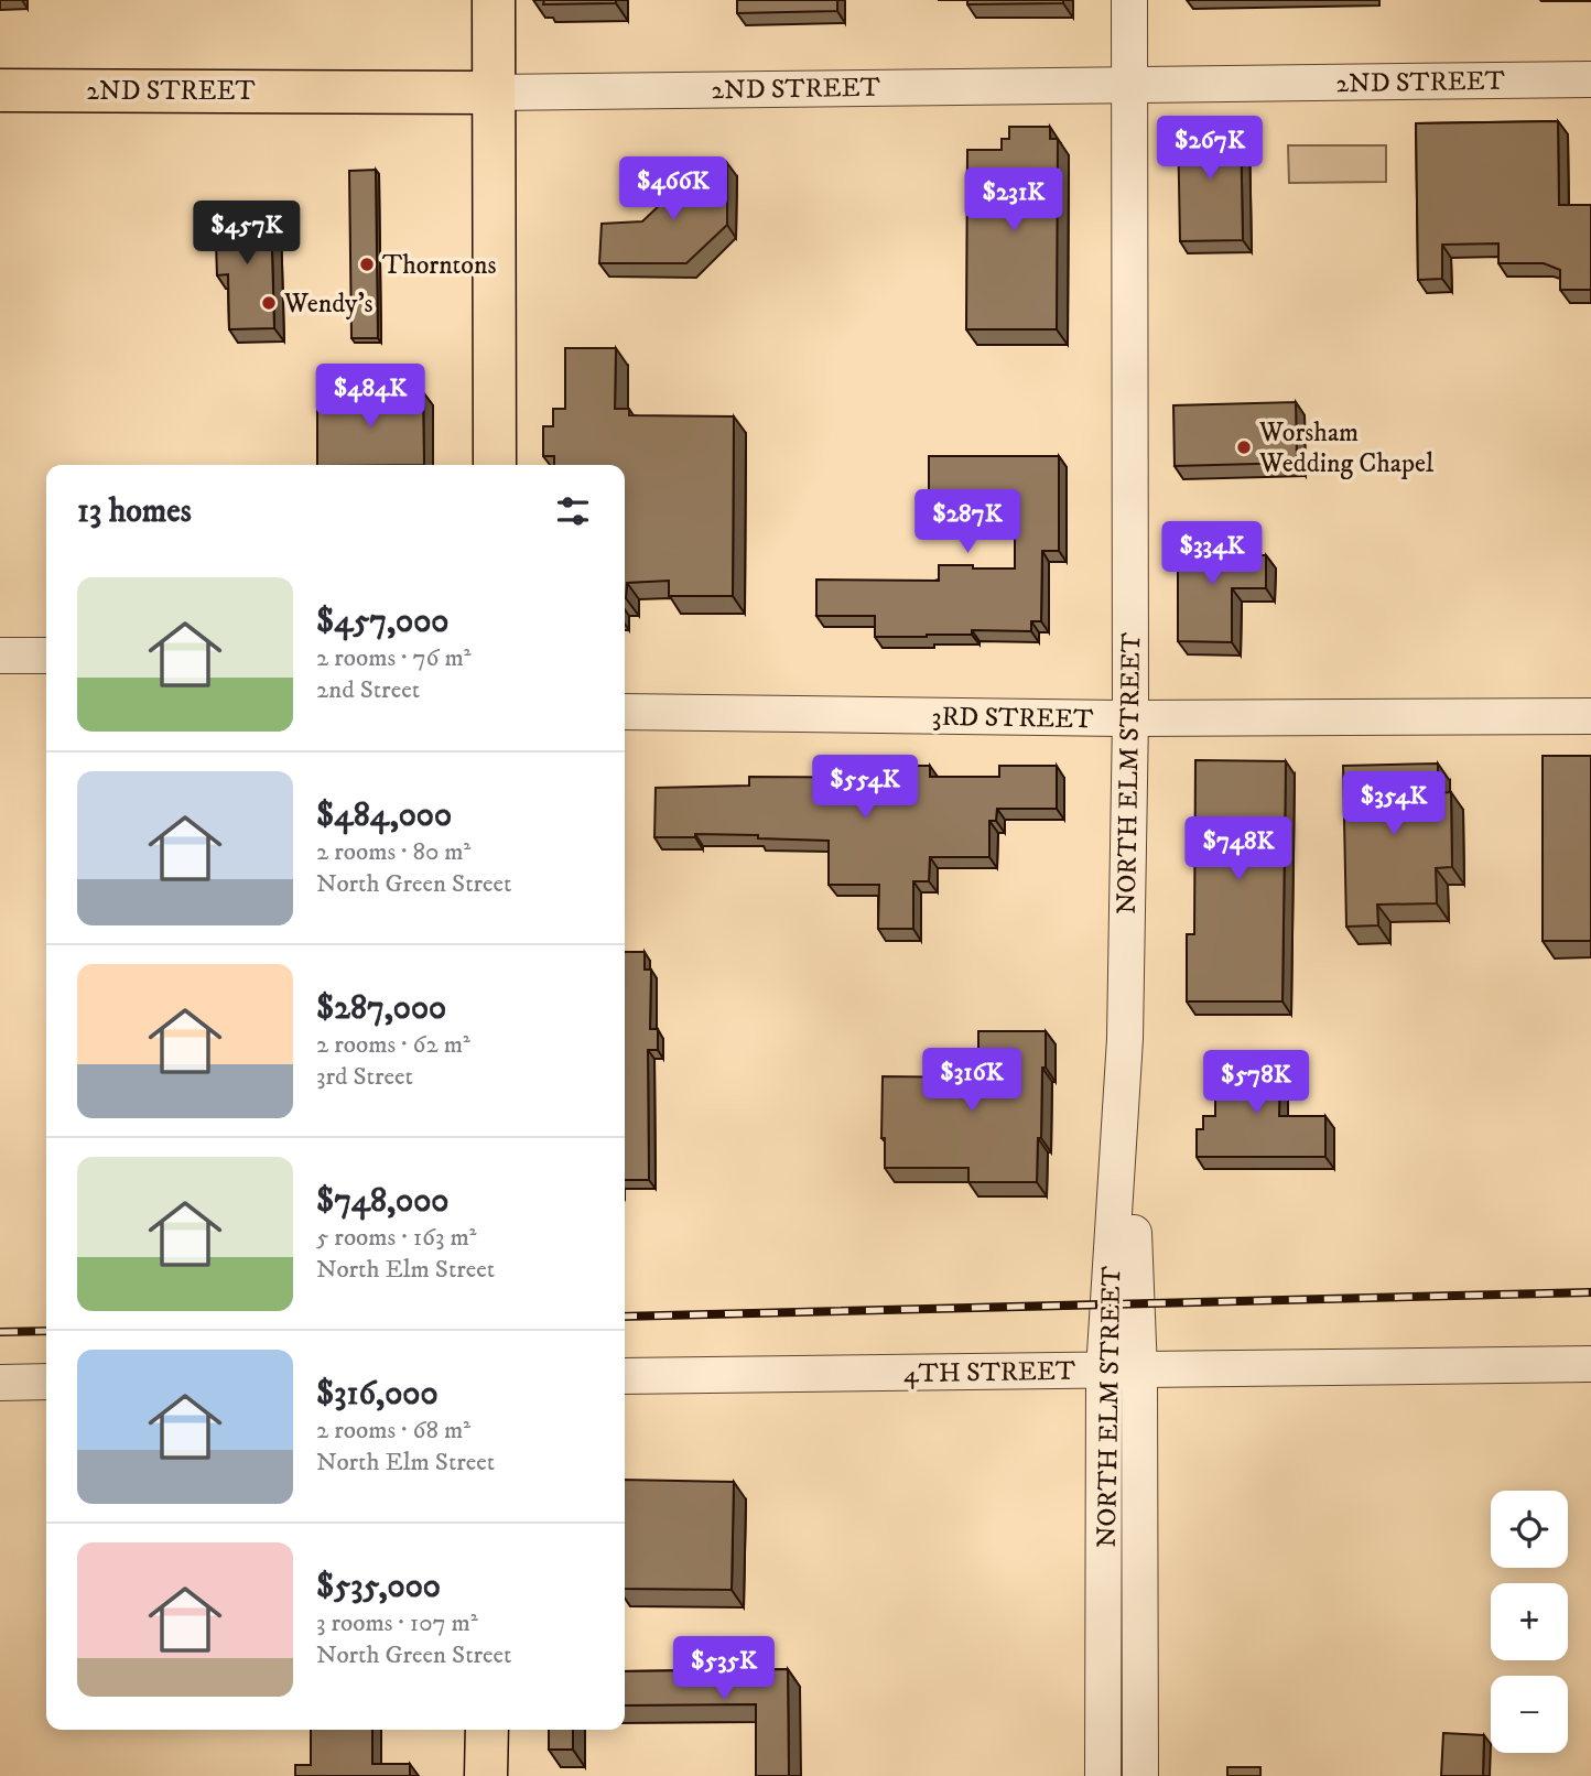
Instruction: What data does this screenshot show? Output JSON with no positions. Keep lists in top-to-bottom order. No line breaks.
{"streets":{"main road":["2ND STREET"],"street":["3RD STREET","NORTH ELM STREET","4TH STREET"]},"crossings":[["2ND STREET","NORTH ELM STREET"],["3RD STREET","NORTH ELM STREET"],["NORTH ELM STREET","4TH STREET"]],"places":["Thorntons","Wendy's","Worsham Wedding Chapel"],"page":{"price":["$267K","$466K","$231K","$457K","$484K","$287K","$334K","$554K","$354K","$748K","$316K","$578K","$535K"],"heading":"13 homes","list":[{"name":"$457,000","note":"2 rooms · 76 m² · 2nd Street"},{"name":"$484,000","note":"2 rooms · 80 m² · North Green Street"},{"name":"$287,000","note":"2 rooms · 62 m² · 3rd Street"},{"name":"$748,000","note":"5 rooms · 163 m² · North Elm Street"},{"name":"$316,000","note":"2 rooms · 68 m² · North Elm Street"},{"name":"$535,000","note":"3 rooms · 107 m² · North Green Street"}],"map_buttons":["+","−"]}}
